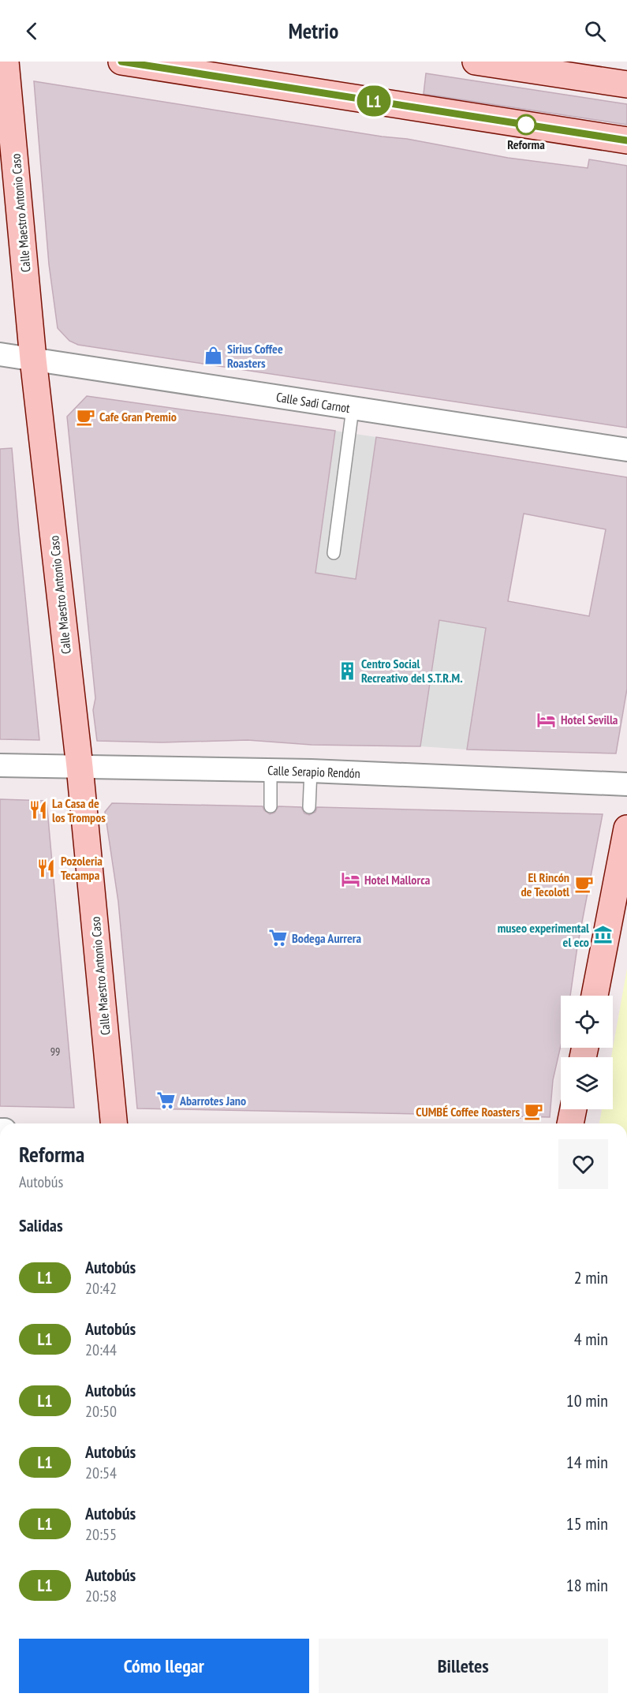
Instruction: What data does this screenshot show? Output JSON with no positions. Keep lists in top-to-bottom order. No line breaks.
{"streets":{"main road":["Calle Maestro Antonio Caso"],"street":["Calle Sadi Carnot","Calle Serapio Rendón"]},"crossings":[["Calle Maestro Antonio Caso","Calle Sadi Carnot"],["Calle Maestro Antonio Caso","Calle Serapio Rendón"]],"places":{"other":["Reforma"],"shop":["Sirius Coffee Roasters"],"cafe":["Cafe Gran Premio","El Rincón de Tecolotl","CUMBÉ Coffee Roasters"],"building":["Centro Social Recreativo del S.T.R.M."],"hotel":["Hotel Sevilla","Hotel Mallorca"],"restaurant":["La Casa de los Trompos","Pozoleria Tecampa"],"museum":["museo experimental el eco"],"supermarket":["Bodega Aurrera","Abarrotes Jano"]},"lines":["bus line L1"],"house_numbers":["99"],"page":{"header":"Metrio","on_map":"L1","heading":[["Reforma","Autobús"],"Salidas"],"list":[{"mark":"L1","name":"Autobús","note":"20:42","value":"2 min"},{"mark":"L1","name":"Autobús","note":"20:44","value":"4 min"},{"mark":"L1","name":"Autobús","note":"20:50","value":"10 min"},{"mark":"L1","name":"Autobús","note":"20:54","value":"14 min"},{"mark":"L1","name":"Autobús","note":"20:55","value":"15 min"},{"mark":"L1","name":"Autobús","note":"20:58","value":"18 min"}],"buttons":["Cómo llegar","Billetes"]}}
